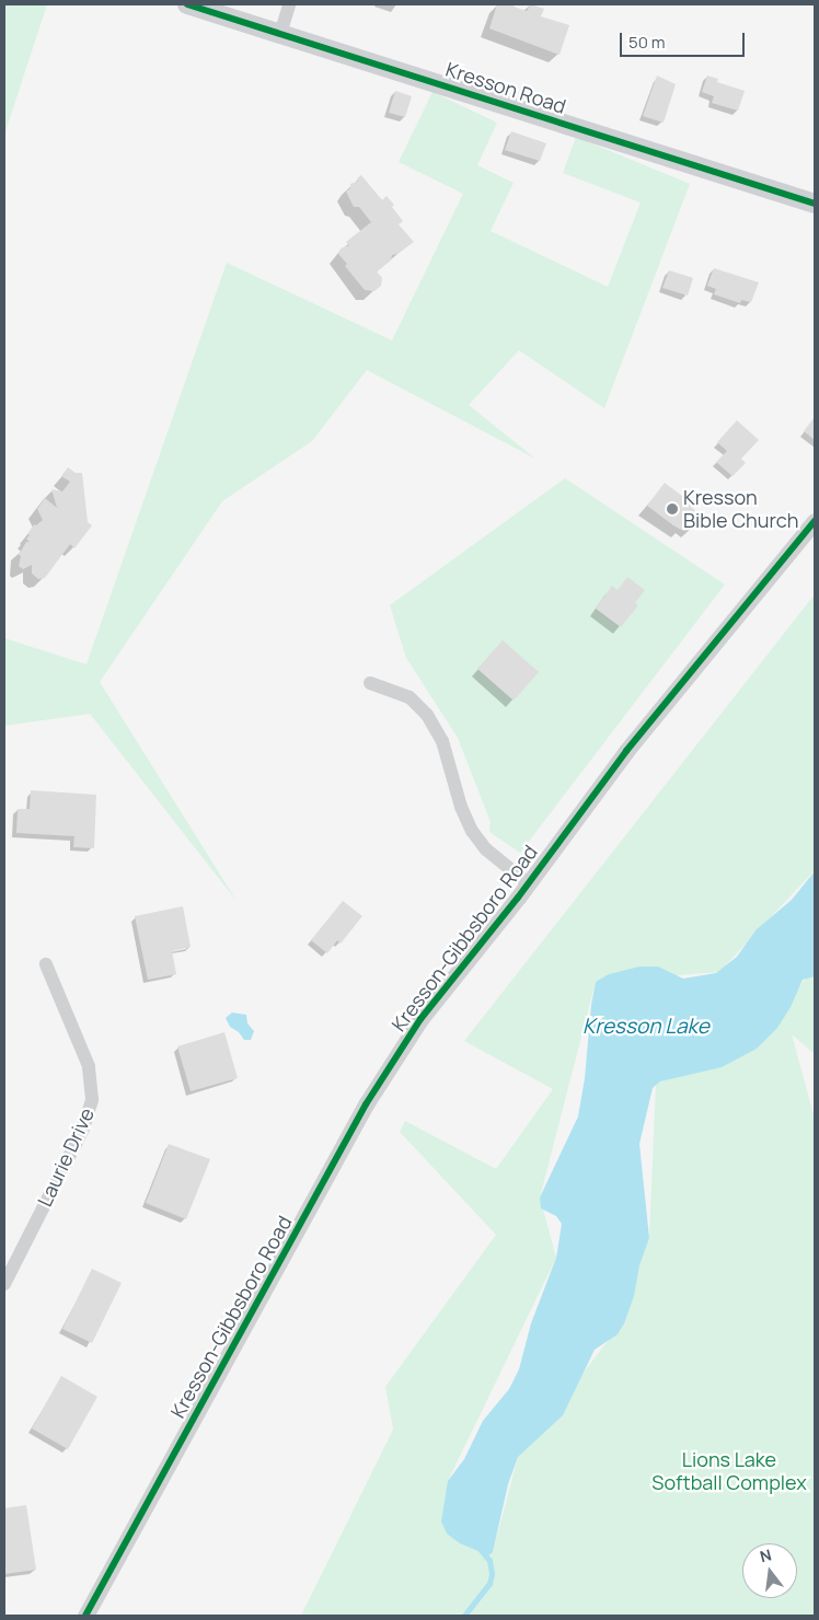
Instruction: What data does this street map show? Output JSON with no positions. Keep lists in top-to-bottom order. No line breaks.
{"streets":{"main road":["Kresson Road"],"street":["Kresson-Gibbsboro Road","Laurie Drive"]},"water":["Kresson Lake"],"parks":["Lions Lake Softball Complex"],"places":["Kresson Bible Church"],"scale_bar":"50 m","north":"top"}
